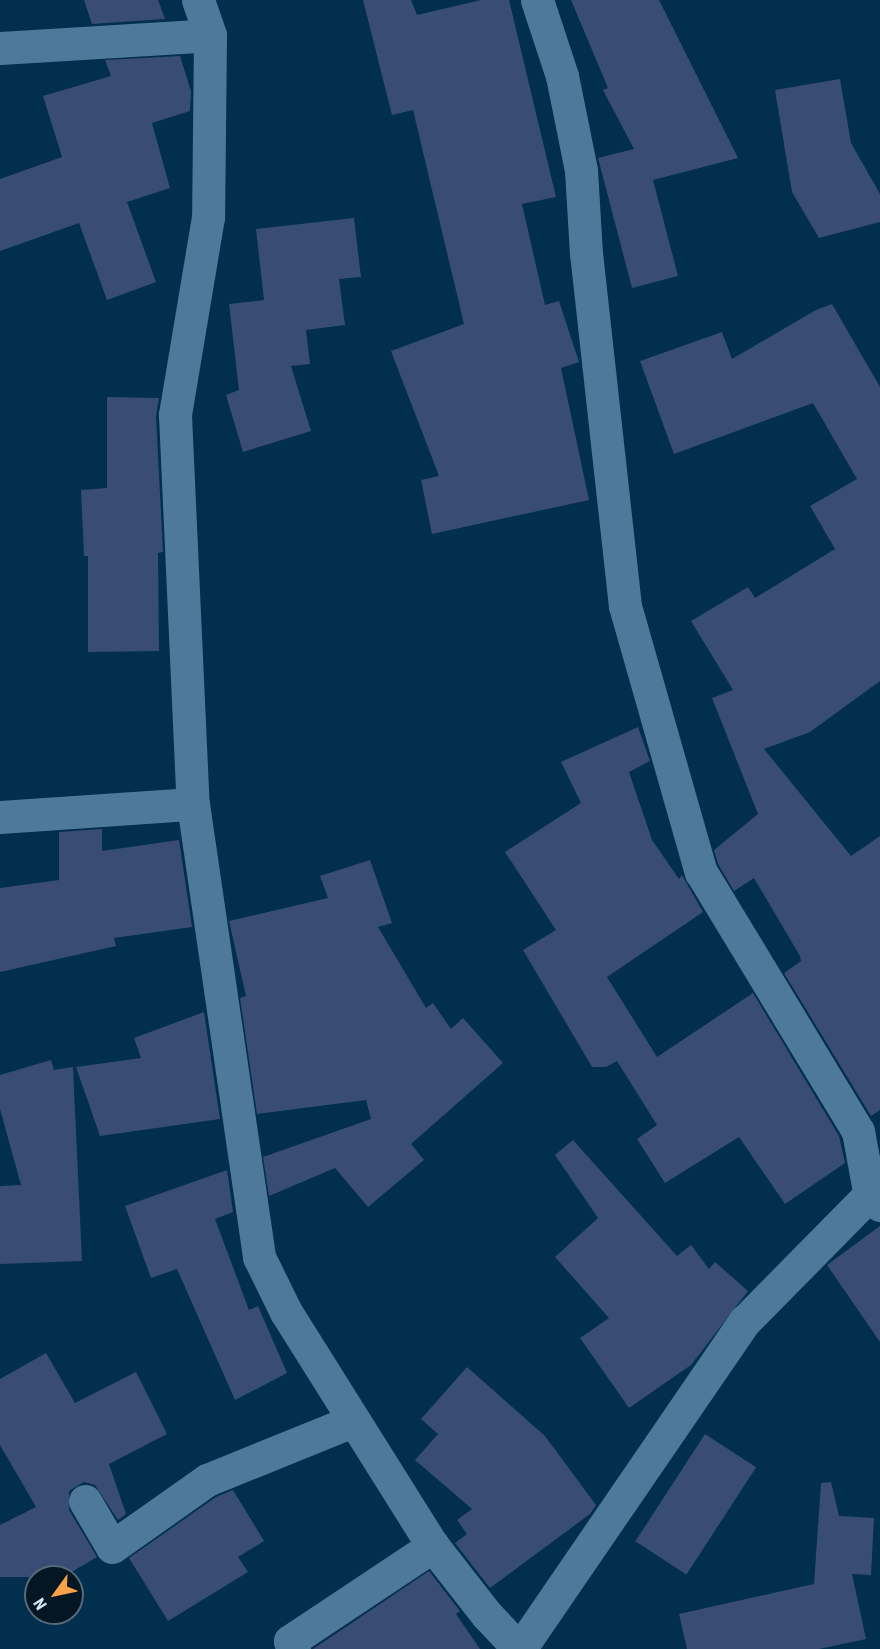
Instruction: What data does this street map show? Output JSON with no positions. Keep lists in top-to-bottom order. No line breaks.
{"north":"bottom left"}
